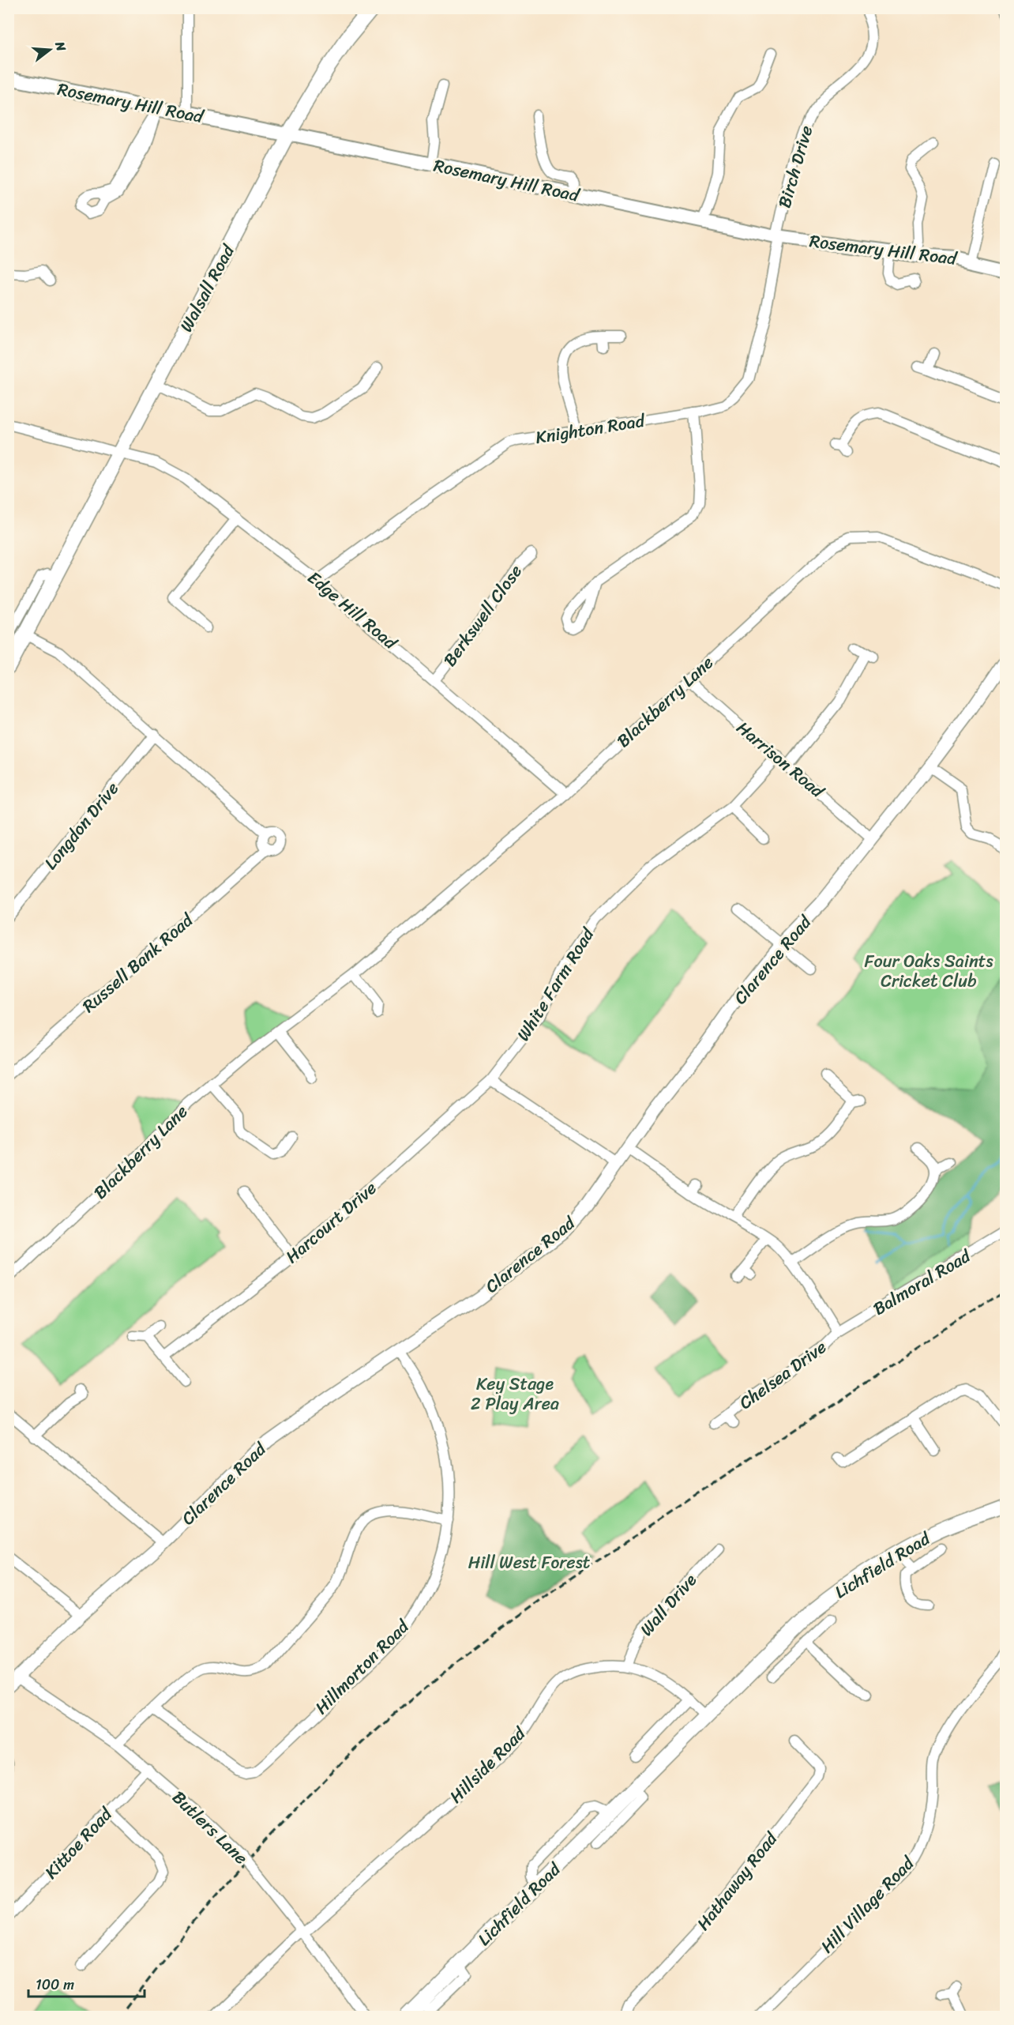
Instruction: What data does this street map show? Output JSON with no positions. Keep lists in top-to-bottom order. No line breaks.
{"streets":{"main road":["Rosemary Hill Road","Walsall Road","Lichfield Road"],"street":["Birch Drive","Knighton Road","Edge Hill Road","Berkswell Close","Blackberry Lane","Harrison Road","Longdon Drive","Clarence Road","Russell Bank Road","White Farm Road","Harcourt Drive","Balmoral Road","Chelsea Drive","Wall Drive","Hillmorton Road","Hillside Road","Butlers Lane","Kittoe Road","Hathaway Road","Hill Village Road"]},"crossings":[["Rosemary Hill Road","Birch Drive"],["Rosemary Hill Road","Walsall Road"],["Rosemary Hill Road","Knighton Road"],["Birch Drive","Knighton Road"],["Walsall Road","Edge Hill Road"],["Walsall Road","Russell Bank Road"],["Knighton Road","Edge Hill Road"],["Edge Hill Road","Berkswell Close"],["Edge Hill Road","Blackberry Lane"],["Blackberry Lane","Harrison Road"],["Harrison Road","Clarence Road"],["Harrison Road","White Farm Road"],["Longdon Drive","Russell Bank Road"],["Clarence Road","Hillmorton Road"],["Clarence Road","Butlers Lane"],["White Farm Road","Harcourt Drive"],["Balmoral Road","Chelsea Drive"],["Lichfield Road","Hillside Road"],["Wall Drive","Hillside Road"],["Hillside Road","Butlers Lane"],["Butlers Lane","Kittoe Road"]],"parks":["Four Oaks Saints Cricket Club","Key Stage 2 Play Area","Hill West Forest"],"scale_bar":"100 m","north":"right"}
